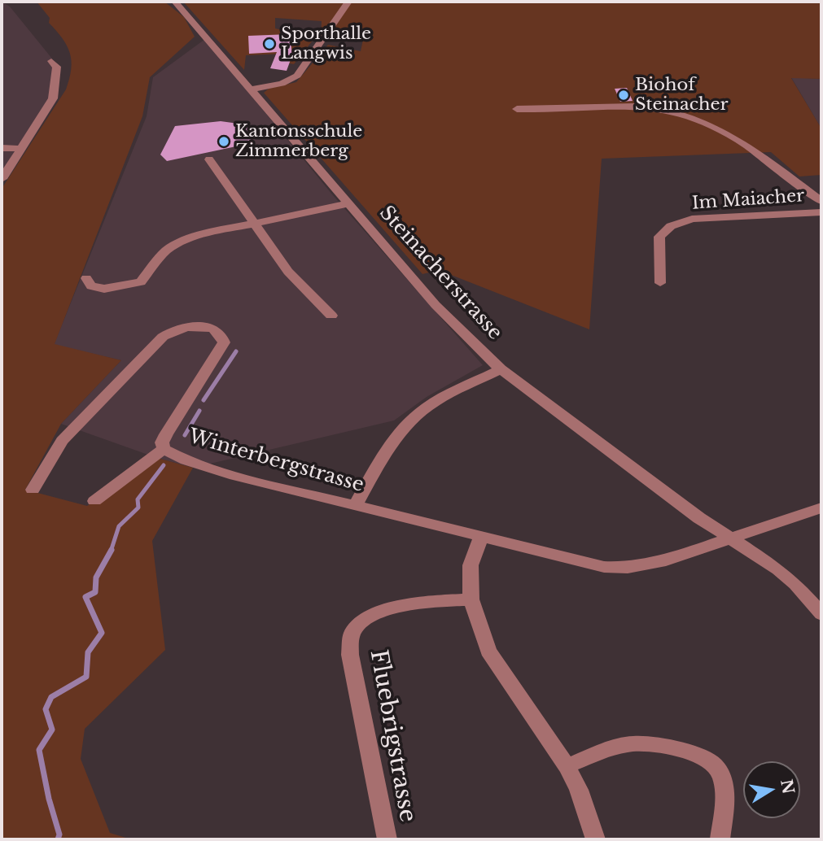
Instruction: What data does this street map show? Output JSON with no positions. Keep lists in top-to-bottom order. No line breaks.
{"streets":{"street":["Im Maiacher","Steinacherstrasse","Winterbergstrasse","Fluebrigstrasse"]},"crossings":[["Steinacherstrasse","Winterbergstrasse"]],"places":["Sporthalle Langwis","Biohof Steinacher","Kantonsschule Zimmerberg"],"north":"right"}
